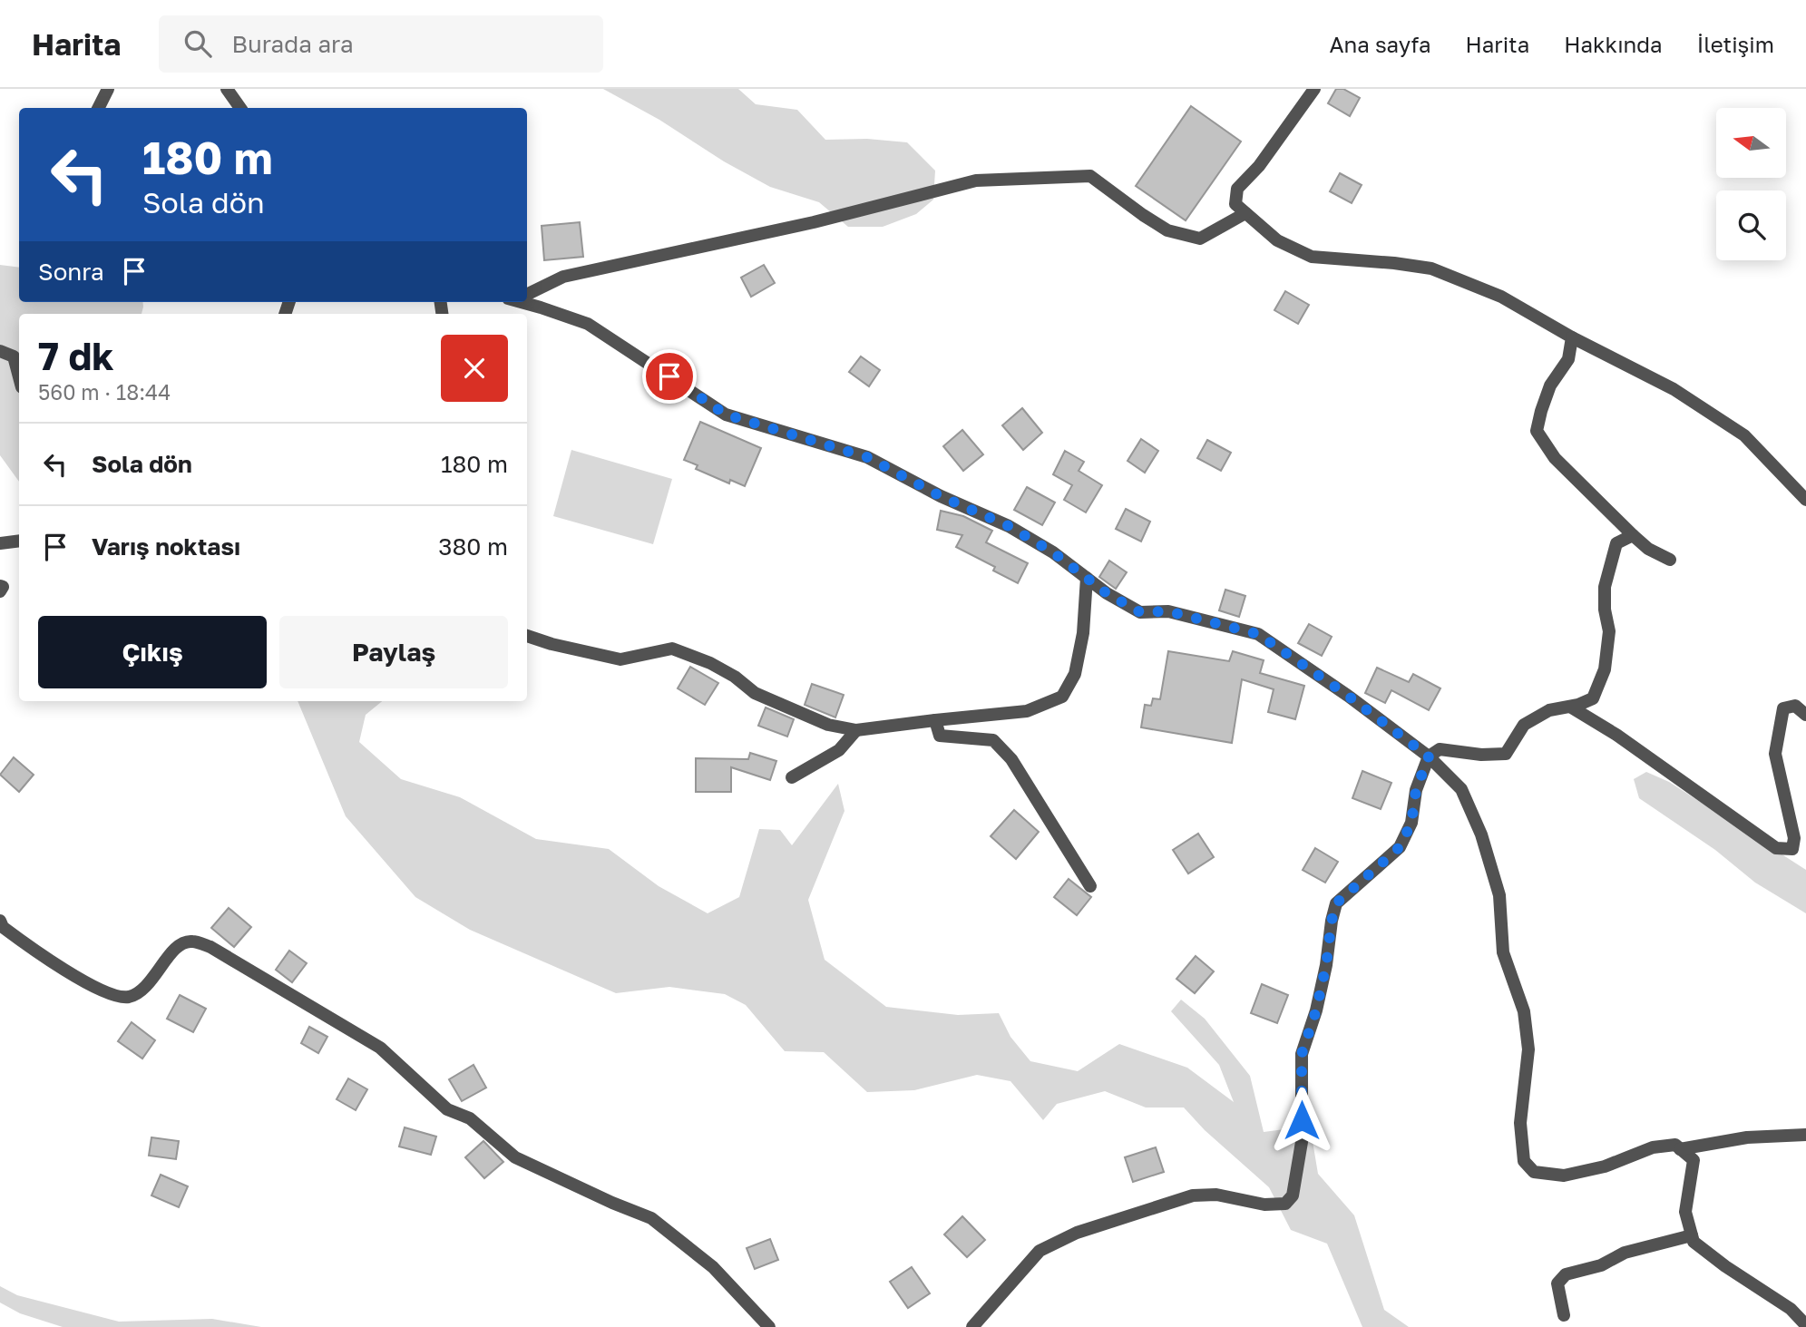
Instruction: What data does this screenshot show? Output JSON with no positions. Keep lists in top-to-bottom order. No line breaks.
{"north":"left","page":{"header":"Harita","search":"Burada ara","nav":["Ana sayfa","Harita","Hakkında","İletişim"],"turn":["180 m","Sola dön"],"then":"Sonra","heading":["7 dk","560 m · 18:44"],"list":[{"name":"Sola dön","value":"180 m"},{"name":"Varış noktası","value":"380 m"}],"buttons":["Çıkış","Paylaş"]}}
